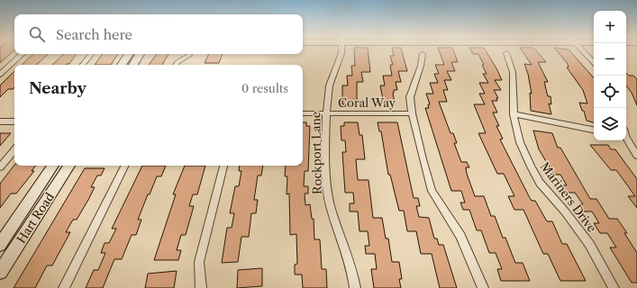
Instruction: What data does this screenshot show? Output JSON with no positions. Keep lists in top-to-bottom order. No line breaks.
{"streets":{"street":["Coral Way","Rockport Lane","Mariners Drive","Hart Road"]},"crossings":[["Coral Way","Rockport Lane"]],"page":{"map_buttons":["+","−"],"search":"Search here","heading":["Nearby","0 results"]}}
